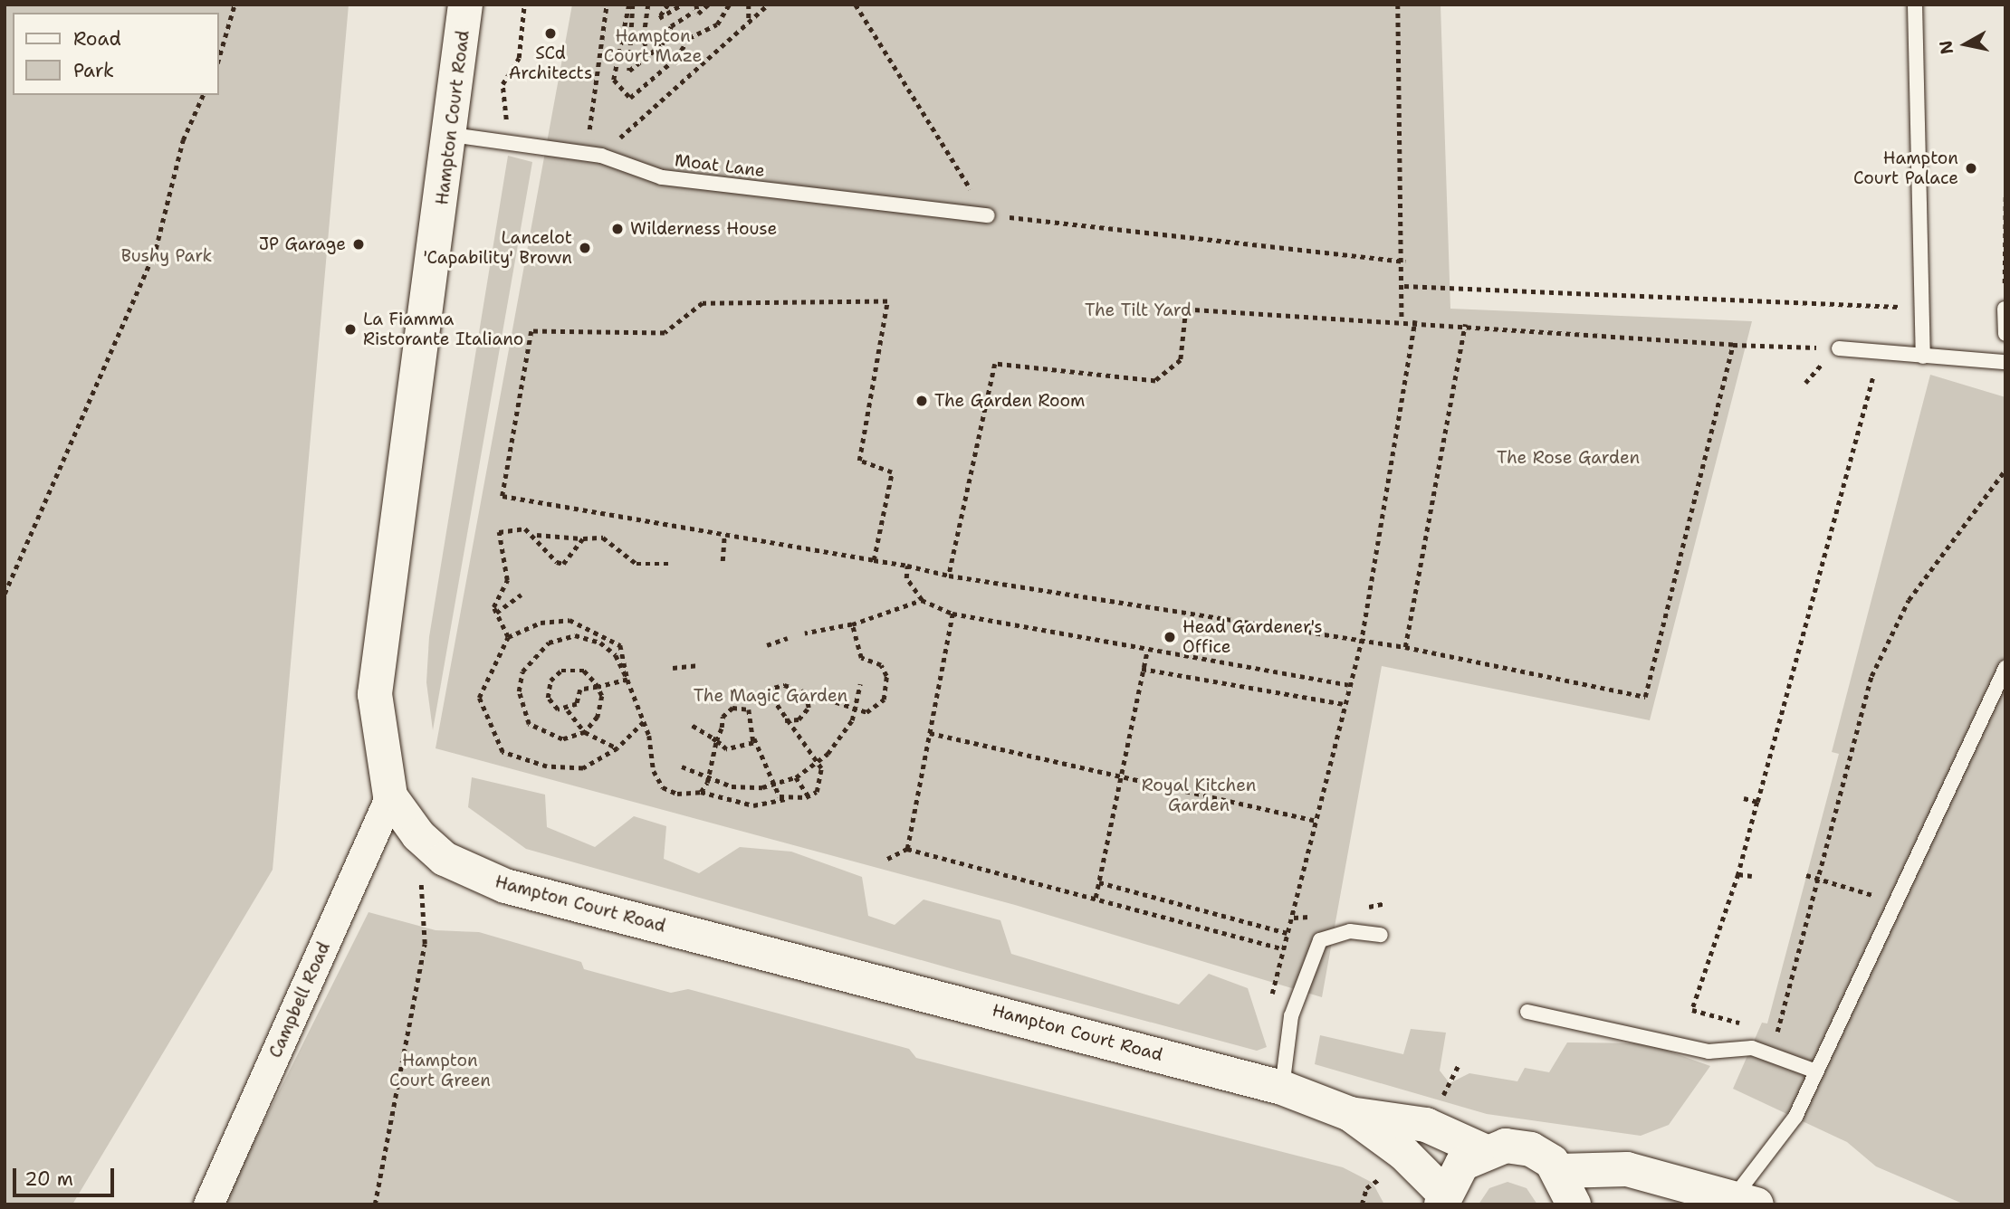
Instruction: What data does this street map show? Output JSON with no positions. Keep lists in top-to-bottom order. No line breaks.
{"streets":{"main road":["Hampton Court Road"],"street":["Campbell Road"],"lane":["Moat Lane"]},"crossings":[["Hampton Court Road","Moat Lane"],["Hampton Court Road","Campbell Road"]],"parks":["Hampton Court Maze","Bushy Park","The Tilt Yard","The Rose Garden","The Magic Garden","Royal Kitchen Garden","Hampton Court Green"],"places":["SCd Architects","Hampton Court Palace","Wilderness House","JP Garage","Lancelot 'Capability' Brown","La Fiamma Ristorante Italiano","The Garden Room","Head Gardener's Office"],"legend":["Road","Park"],"scale_bar":"20 m","north":"left"}
